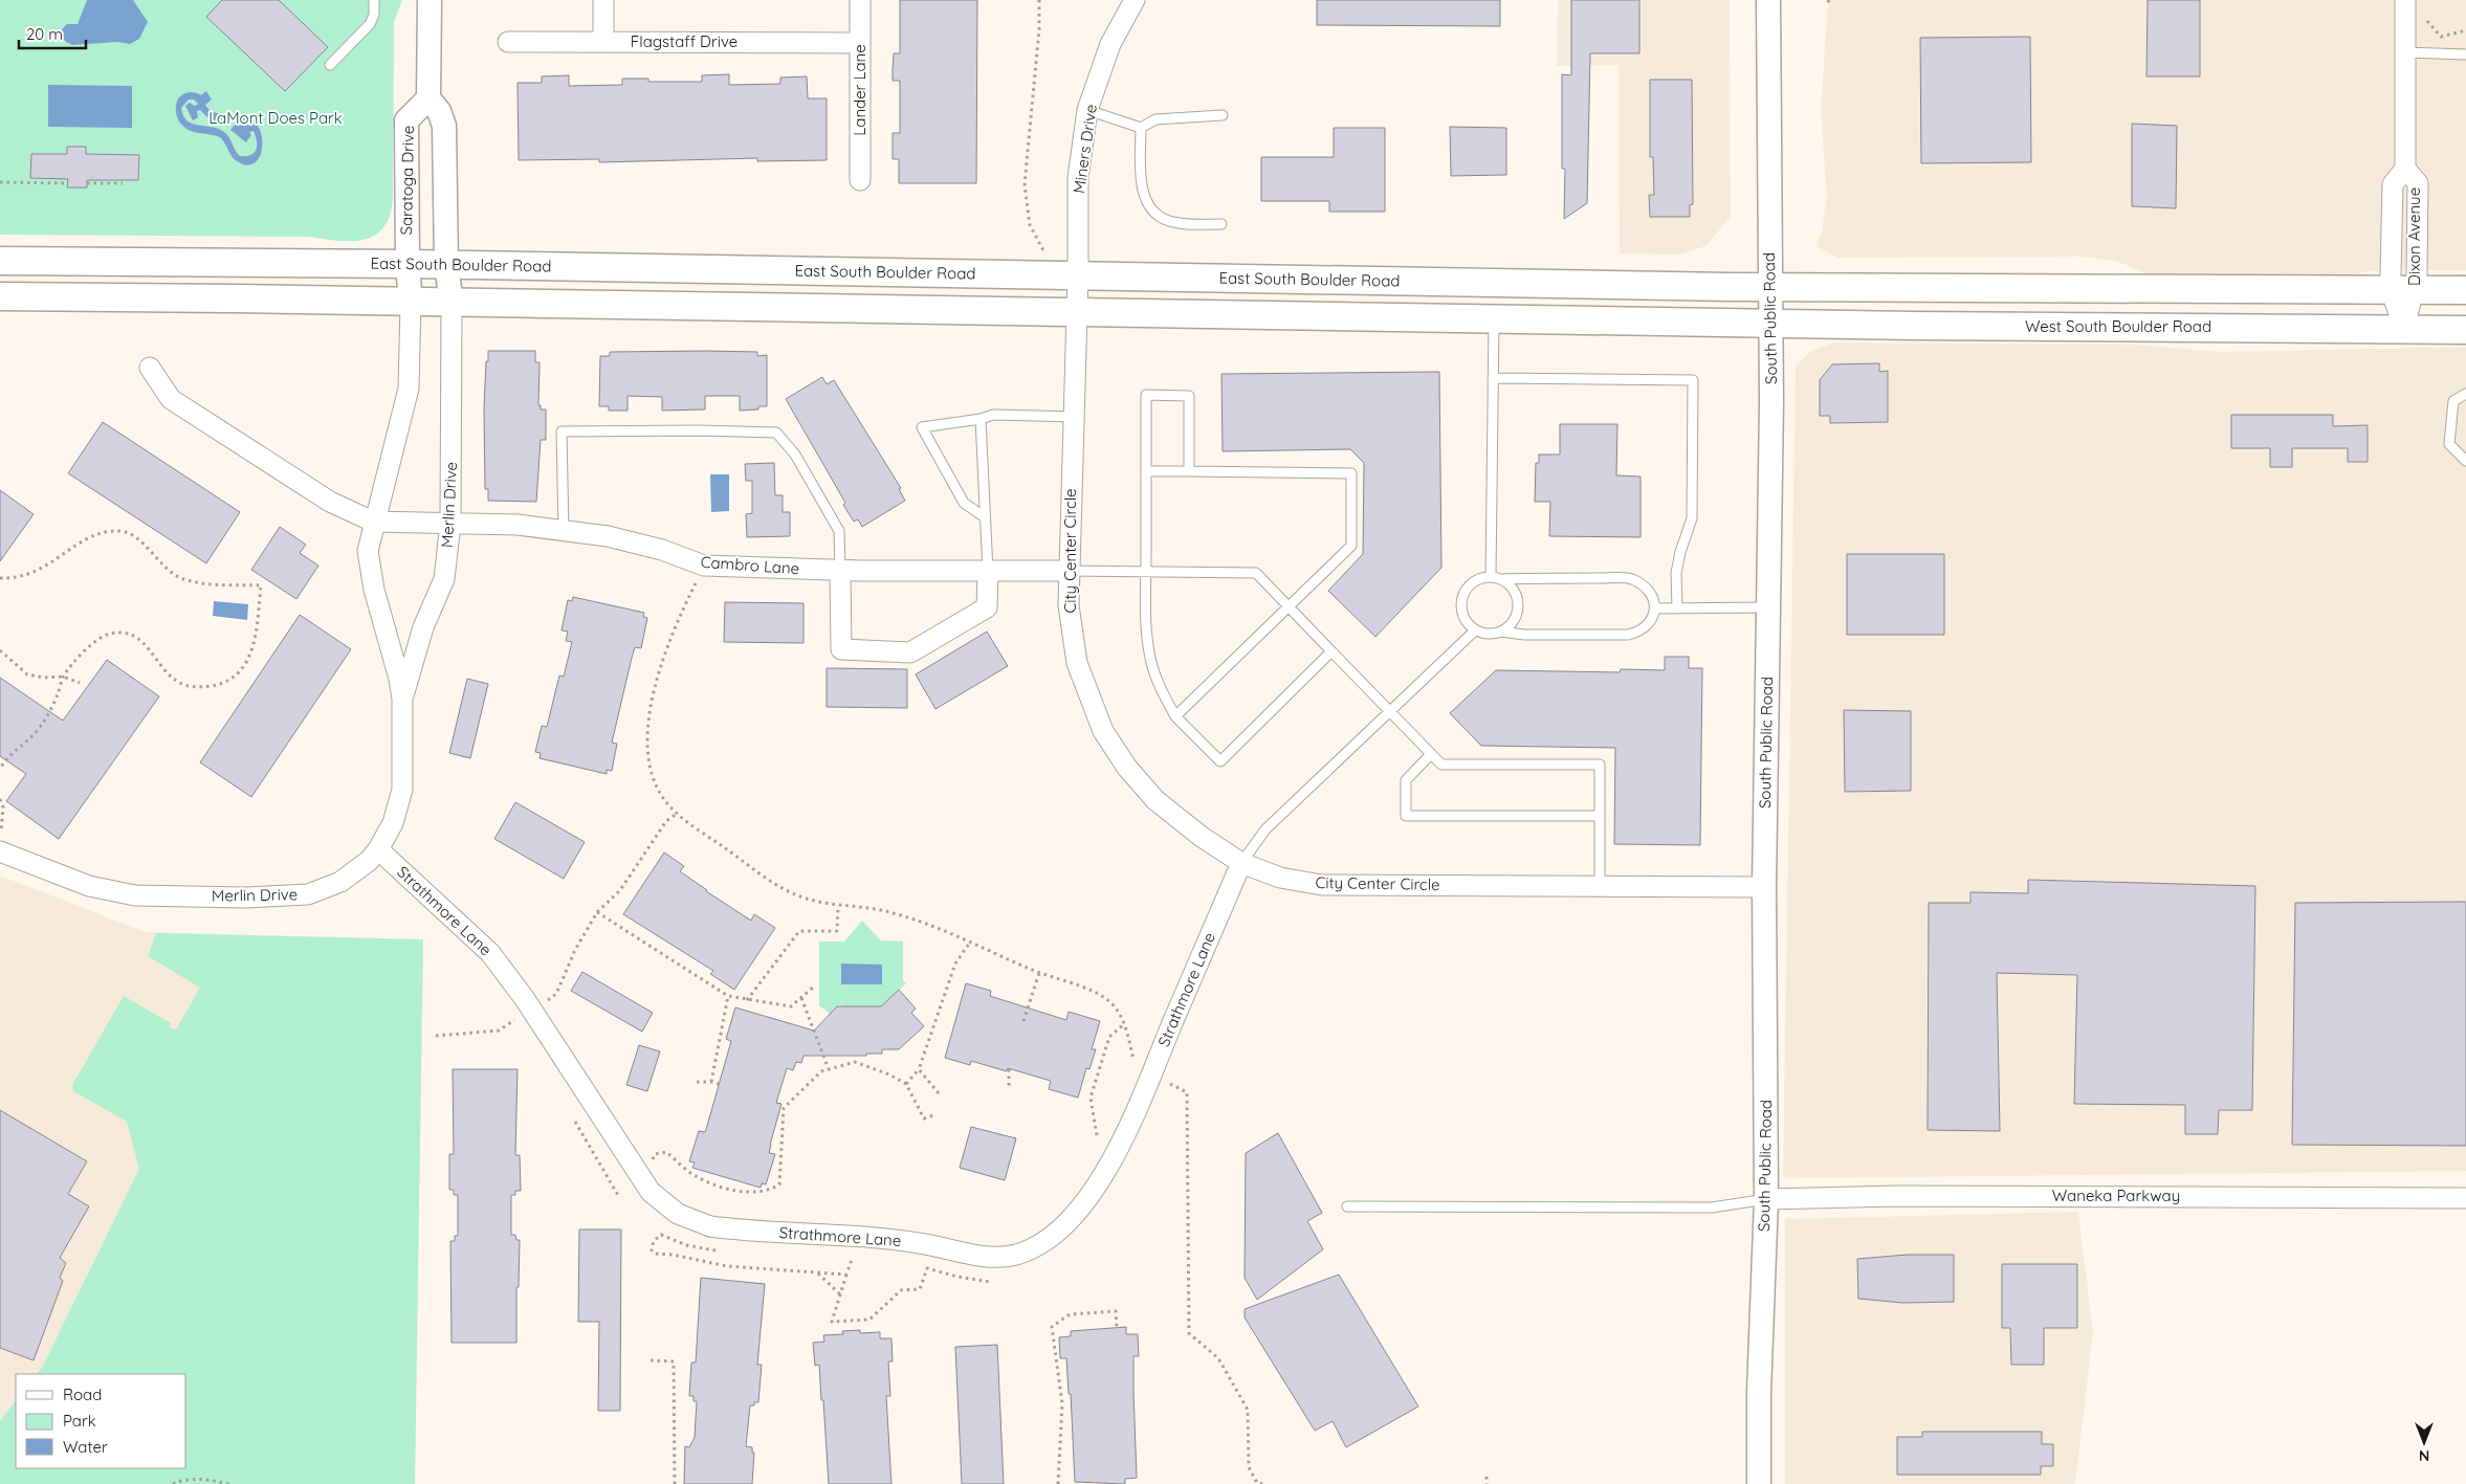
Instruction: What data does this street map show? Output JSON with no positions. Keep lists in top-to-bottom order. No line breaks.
{"streets":{"main road":["East South Boulder Road","West South Boulder Road"],"street":["Flagstaff Drive","Lander Lane","Miners Drive","Saratoga Drive","Dixon Avenue","South Public Road","Merlin Drive","City Center Circle","Cambro Lane","Strathmore Lane","Waneka Parkway"]},"crossings":[["Flagstaff Drive","Lander Lane"],["Miners Drive","East South Boulder Road"],["Miners Drive","City Center Circle"],["Saratoga Drive","East South Boulder Road"],["Saratoga Drive","Merlin Drive"],["Dixon Avenue","West South Boulder Road"],["East South Boulder Road","South Public Road"],["East South Boulder Road","City Center Circle"],["South Public Road","West South Boulder Road"],["South Public Road","City Center Circle"],["South Public Road","Waneka Parkway"],["Merlin Drive","Cambro Lane"],["Merlin Drive","Strathmore Lane"],["City Center Circle","Cambro Lane"],["City Center Circle","Strathmore Lane"]],"parks":["LaMont Does Park"],"legend":["Road","Park","Water"],"scale_bar":"20 m","north":"bottom"}
